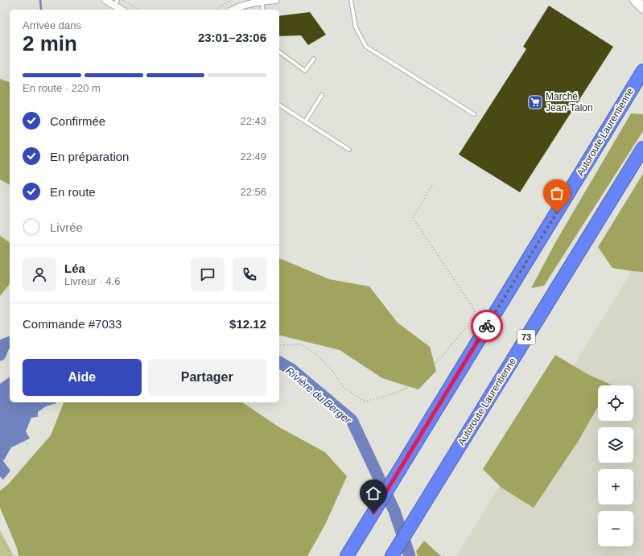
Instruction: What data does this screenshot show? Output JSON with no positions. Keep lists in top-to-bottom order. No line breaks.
{"streets":{"highway":["Autoroute Laurentienne","73"]},"water":["Rivière du Berger"],"places":{"supermarket":["Marché Jean-Talon"]},"page":{"heading":["2 min","Arrivée dans","23:01–23:06"],"panel":["Léa","Livreur · 4.6","Commande #7033","$12.12"],"bar":"En route · 220 m","list":[["Confirmée","22:43"],["En préparation","22:49"],["En route","22:56"],"Livrée"],"buttons":["Aide","Partager"],"map_buttons":["+","−"]}}
